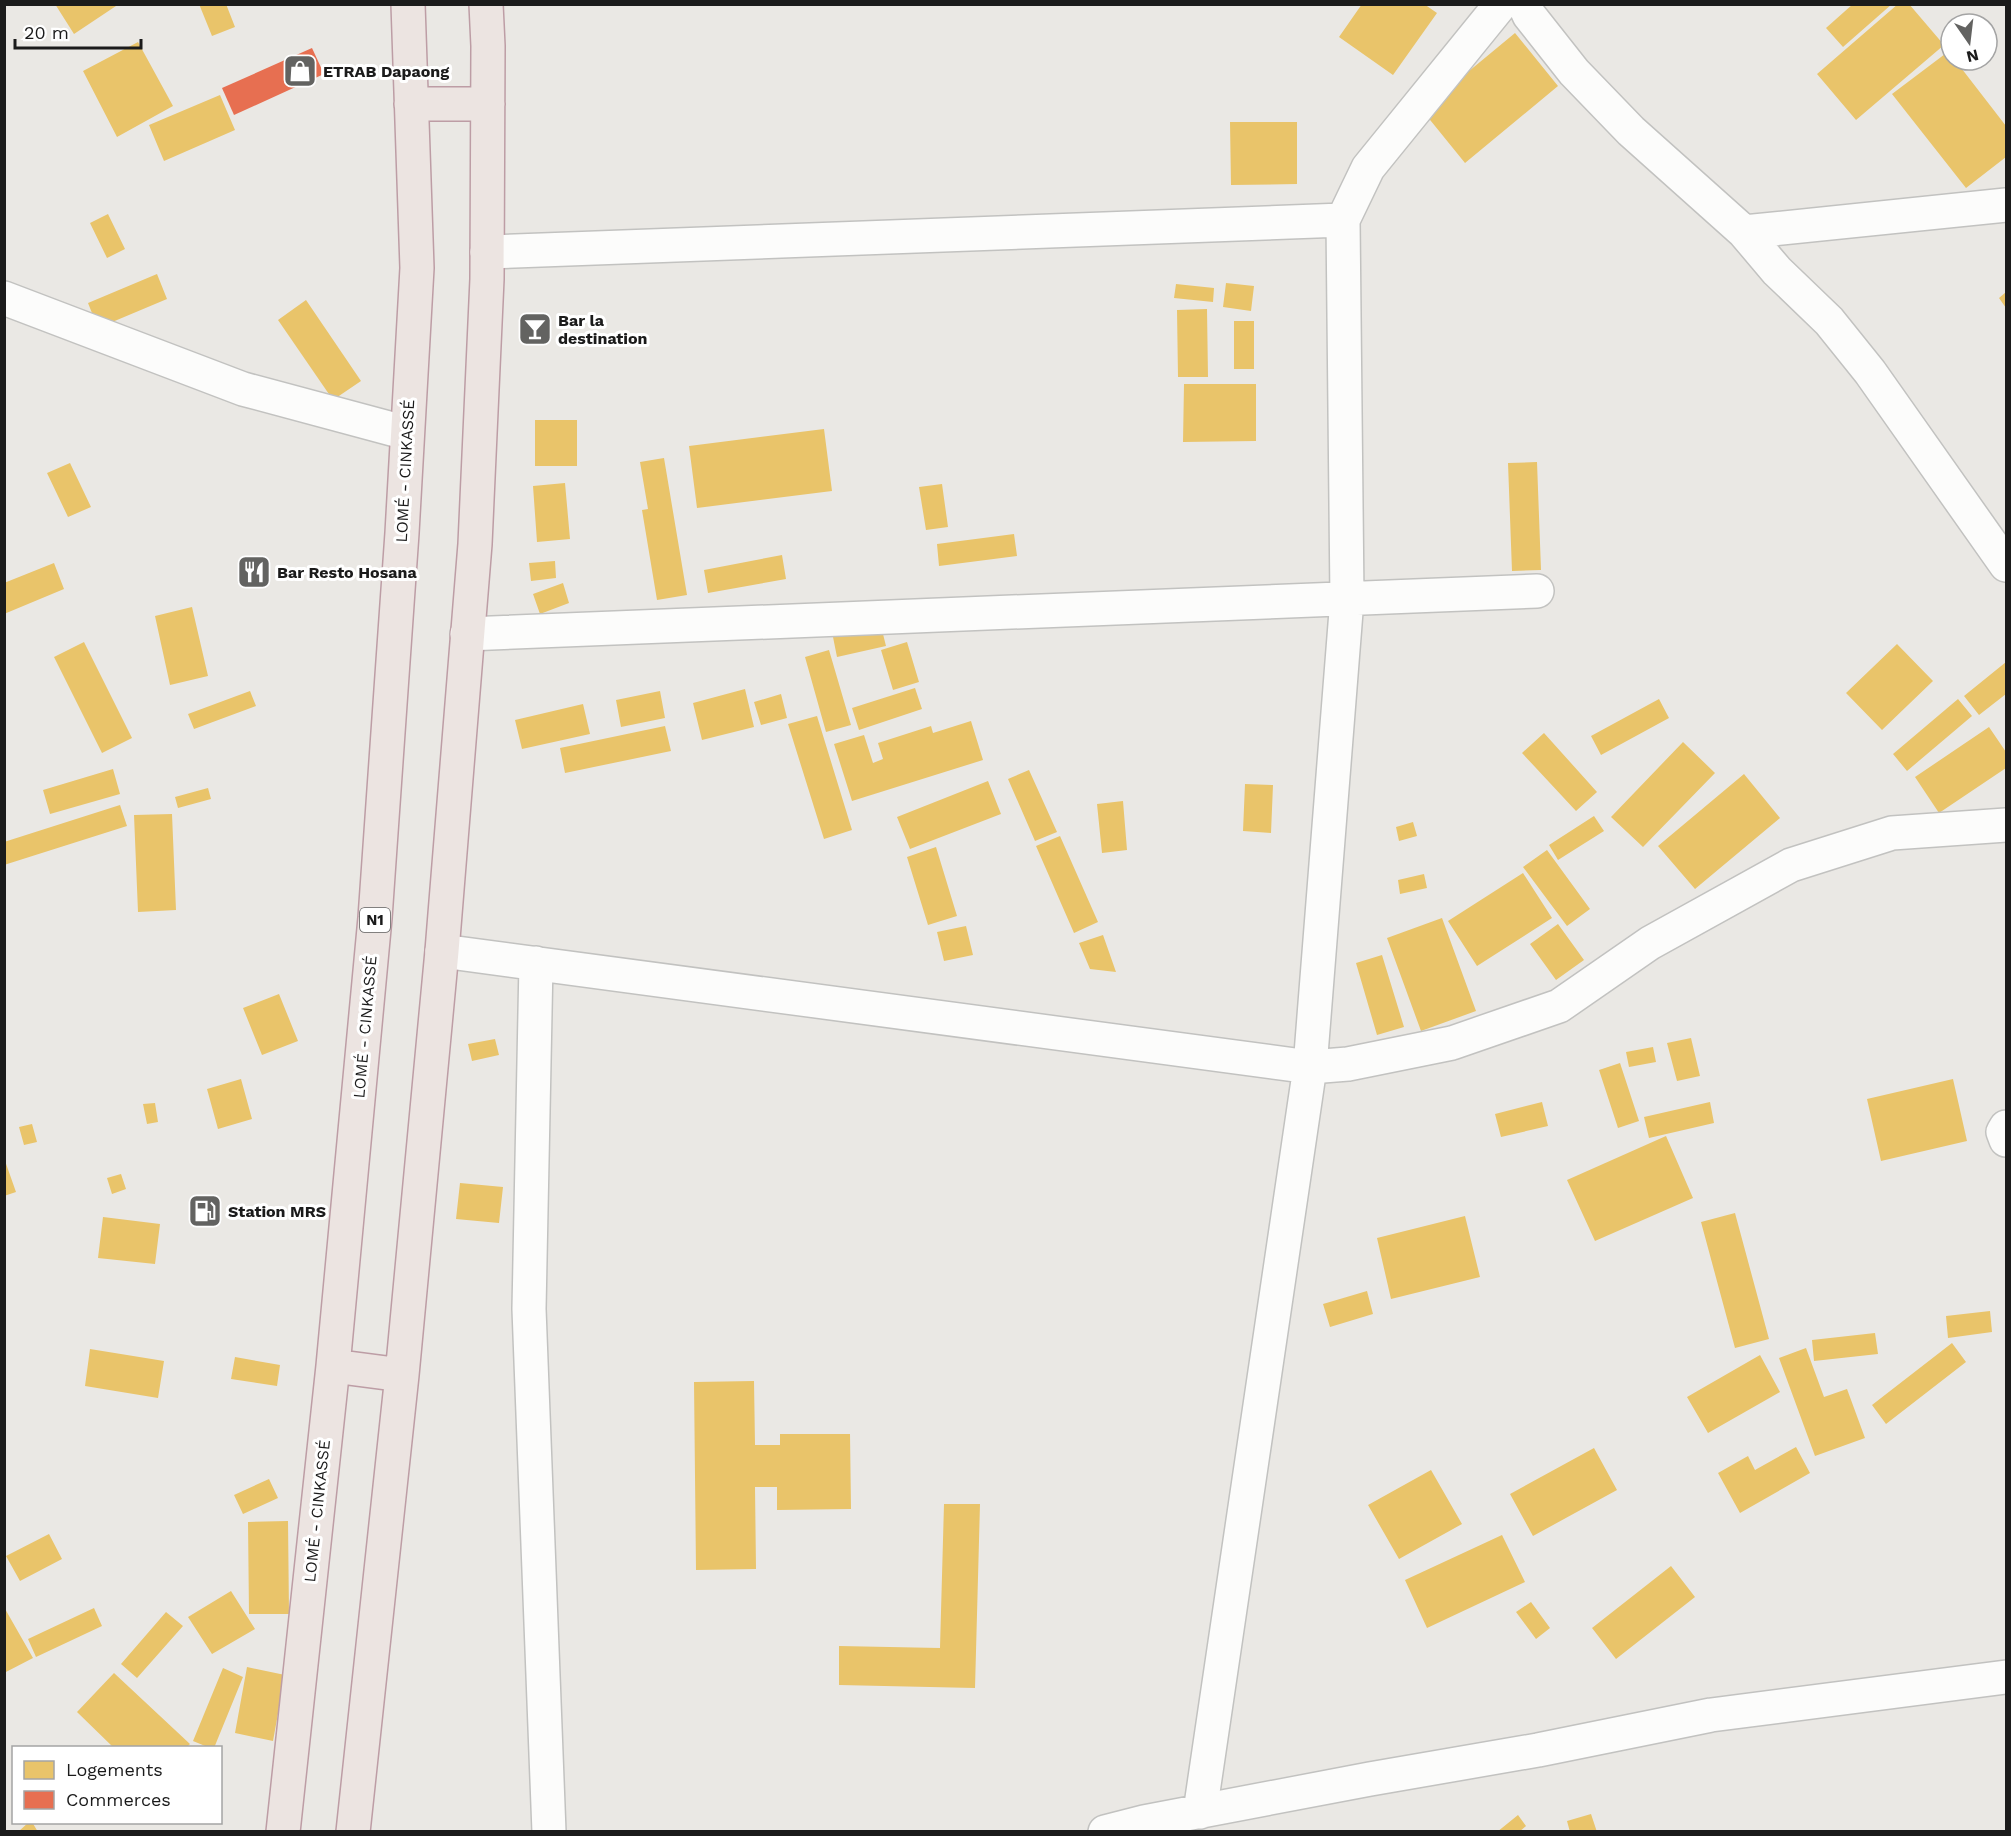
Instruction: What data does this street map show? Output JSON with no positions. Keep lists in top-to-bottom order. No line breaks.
{"streets":{"highway":["LOMÉ - CINKASSÉ","N1"]},"places":{"shop":["ETRAB Dapaong"],"bar":["Bar la destination"],"restaurant":["Bar Resto Hosana"],"fuel station":["Station MRS"]},"legend":["Logements","Commerces"],"scale_bar":"20 m","north":"bottom"}
